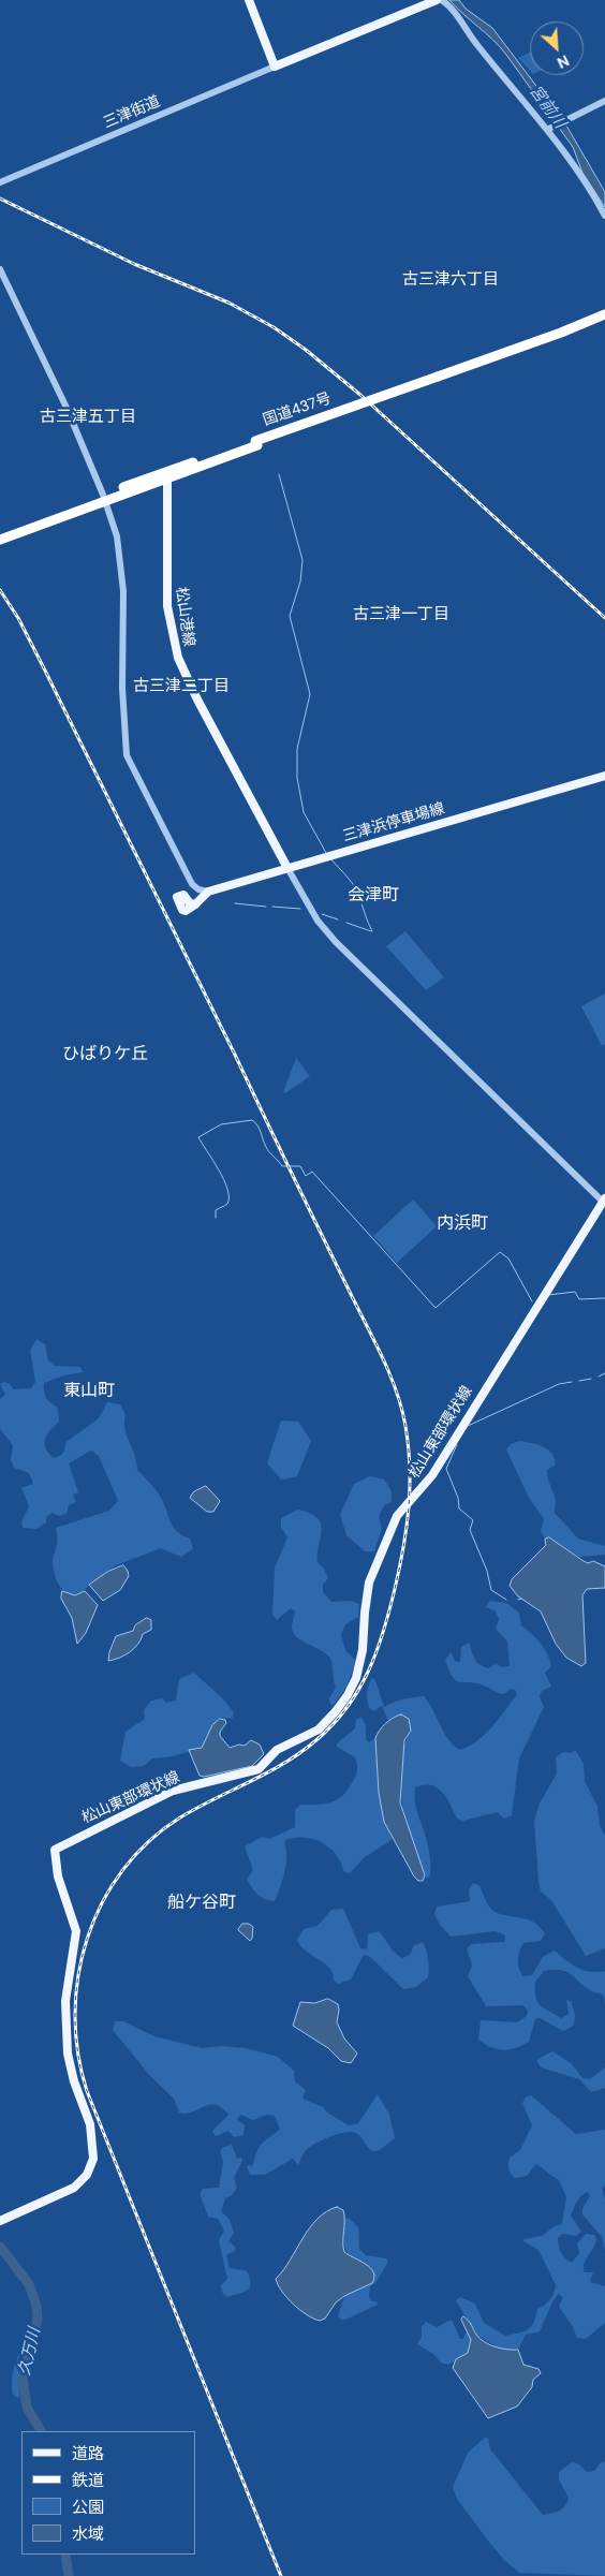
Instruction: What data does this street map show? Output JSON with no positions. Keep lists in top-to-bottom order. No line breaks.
{"streets":{"highway":["国道437号"],"main road":["松山港線","三津浜停車場線","松山東部環状線"],"street":["三津街道"]},"crossings":[["国道437号","松山港線"],["松山港線","三津浜停車場線"]],"districts":["古三津六丁目","古三津五丁目","古三津一丁目","古三津二丁目","会津町","ひばりケ丘","内浜町","東山町","船ケ谷町"],"water":["宮前川","久万川"],"legend":["道路","鉄道","公園","水域"],"north":"bottom right"}
